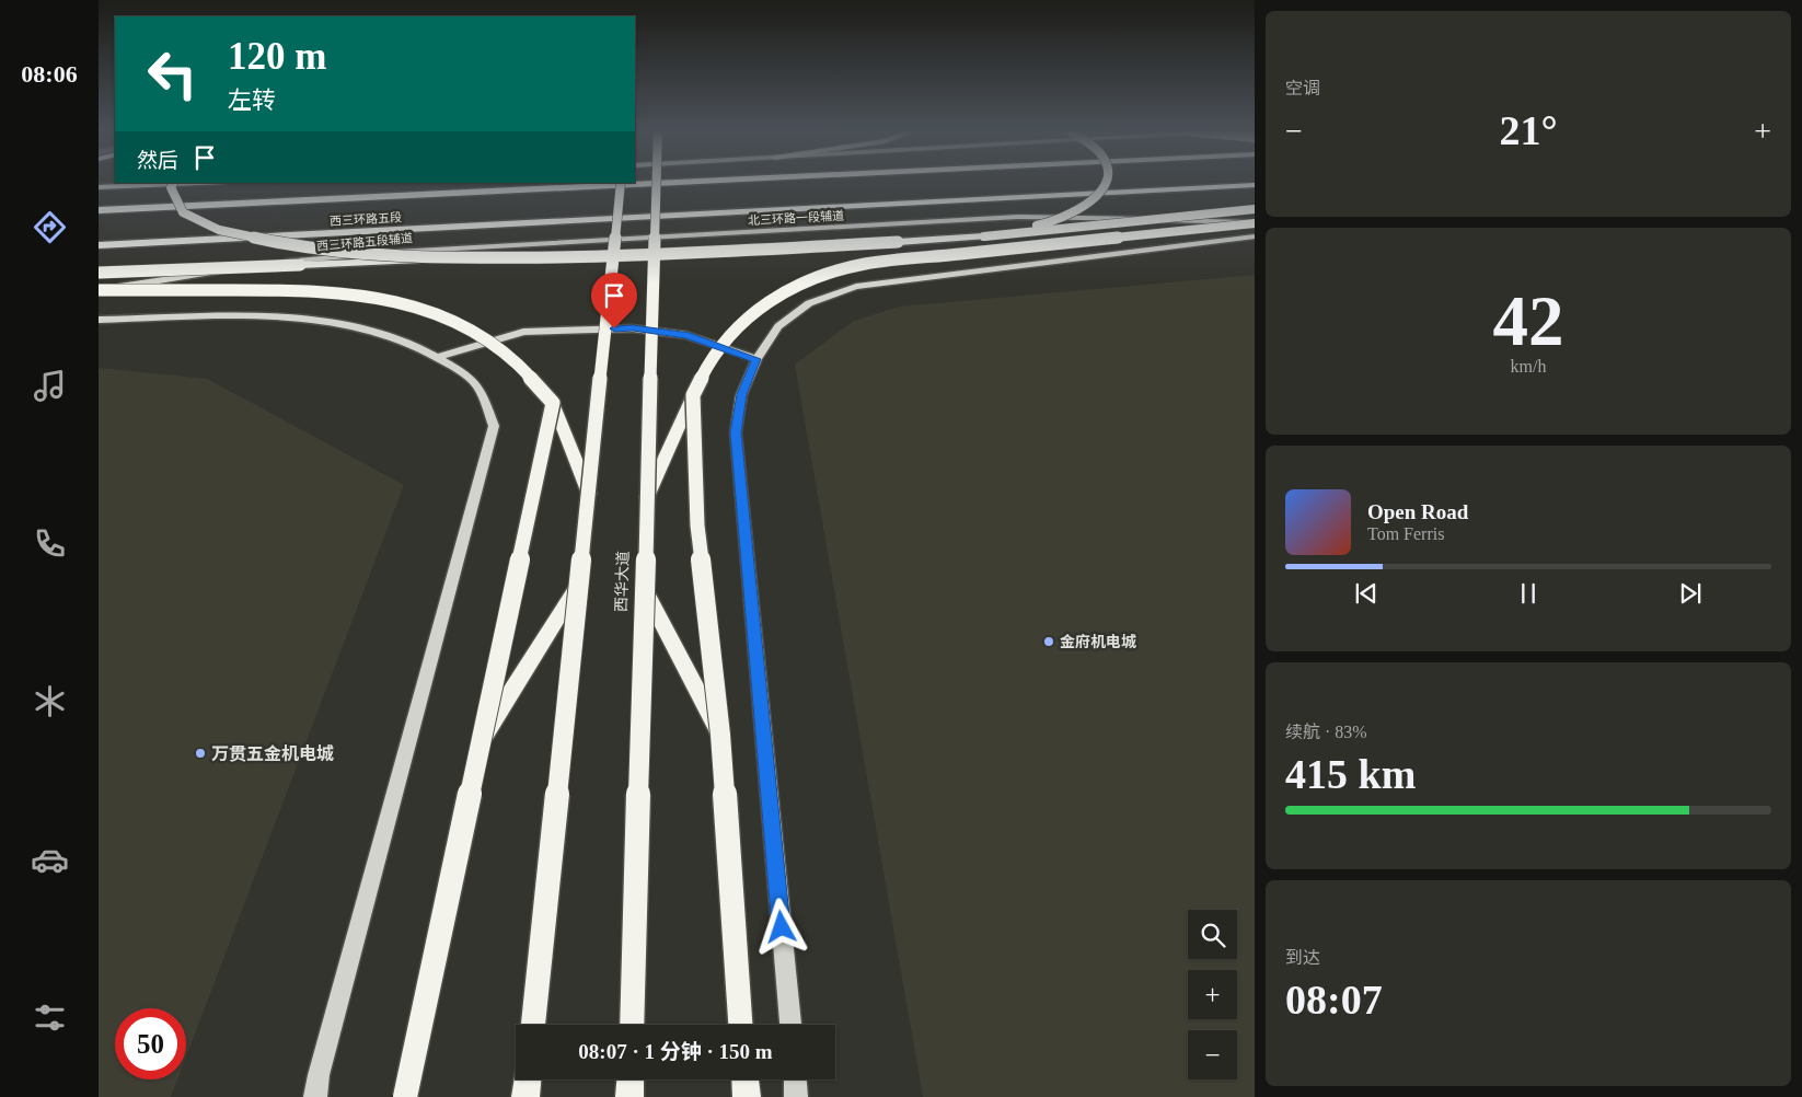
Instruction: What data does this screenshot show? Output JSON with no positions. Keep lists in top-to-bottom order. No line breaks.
{"streets":{"highway":["西三环路五段","西华大道"],"main road":["北三环路一段辅道","西三环路五段辅道"]},"crossings":[["北三环路一段辅道","西三环路五段辅道"]],"places":["金府机电城","万贯五金机电城"],"page":{"tabs":"08:06","tile":["空调",["42","km/h"],["续航 · 83%","415 km"],["到达","08:07"]],"turn":["120 m","左转"],"heat":["−","21°","+"],"then":"然后","song":["Open Road","Tom Ferris"],"map_buttons":["+","−"],"limit":"50","trip":"08:07 · 1 分钟 · 150 m"}}
